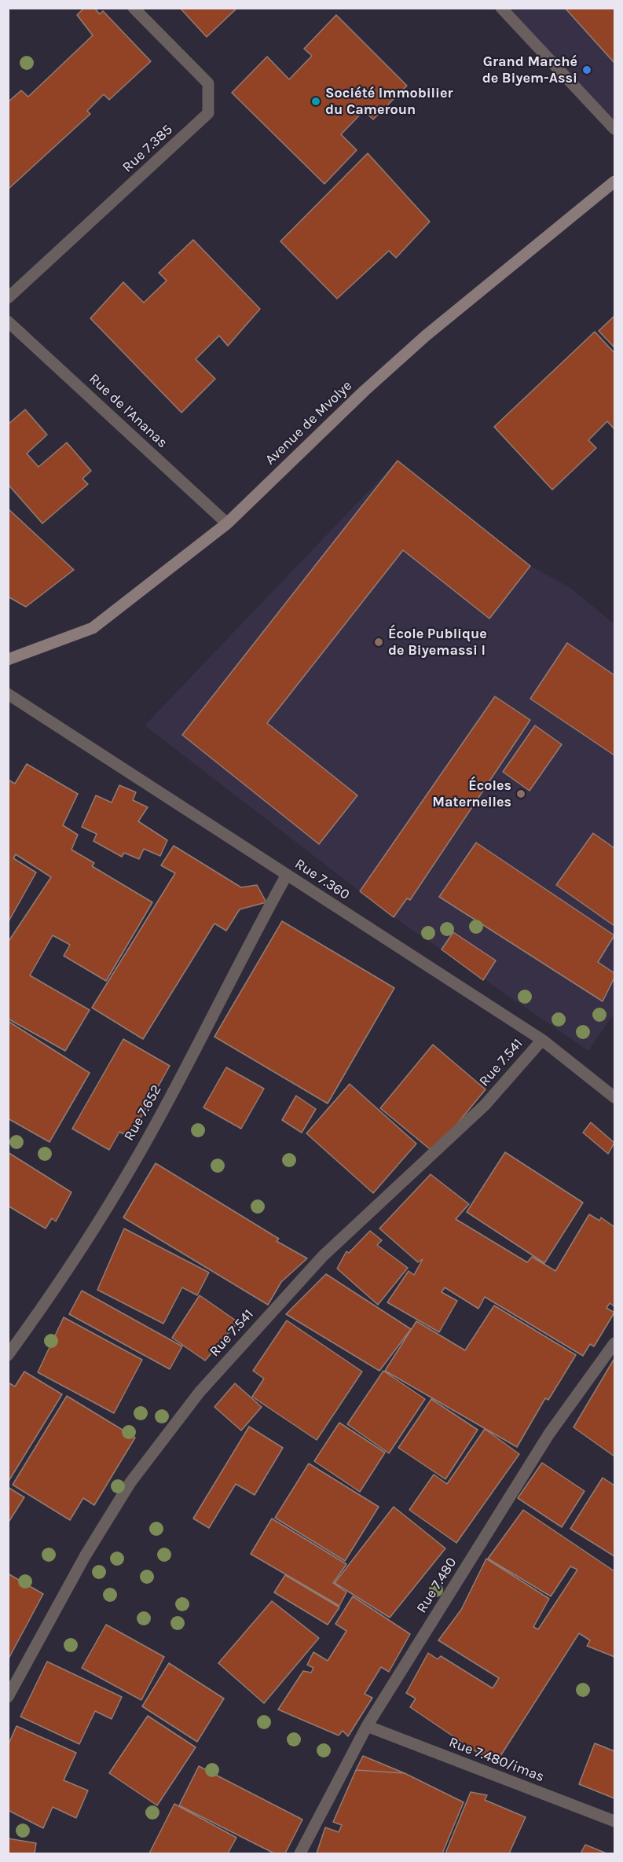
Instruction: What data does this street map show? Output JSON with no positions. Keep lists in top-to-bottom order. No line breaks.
{"streets":{"main road":["Avenue de Mvolye"],"street":["Rue 7.385","Rue de l'Ananas","Rue 7.360","Rue 7.541","Rue 7.652","Rue 7.480","Rue 7.480/imas"]},"crossings":[["Rue de l'Ananas","Avenue de Mvolye"],["Rue 7.360","Rue 7.541"],["Rue 7.360","Rue 7.652"],["Rue 7.480","Rue 7.480/imas"]],"places":["Grand Marché de Biyem-Assi","Société Immobilier du Cameroun","École Publique de Biyemassi I","Écoles Maternelles"]}
